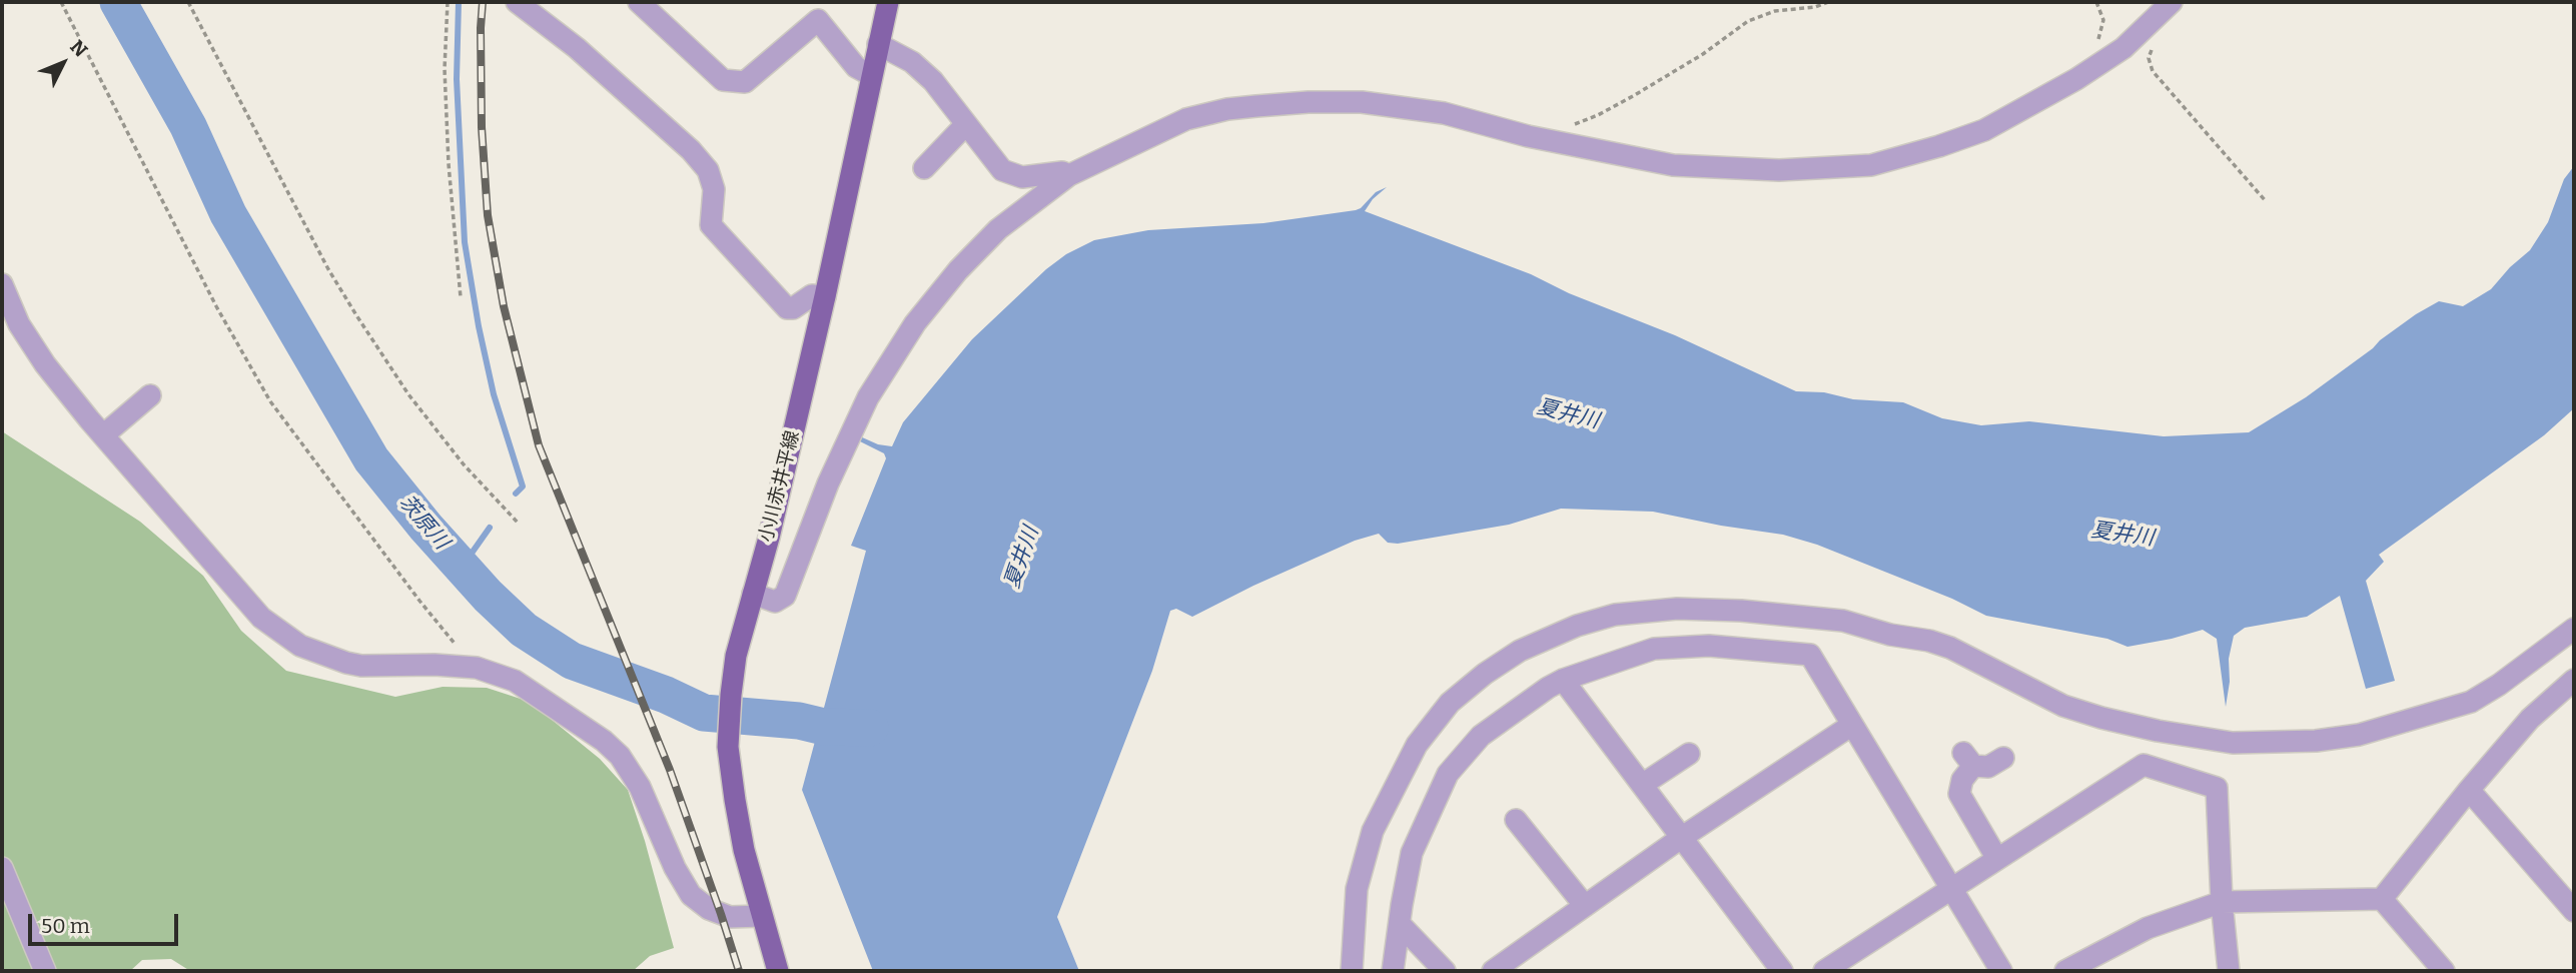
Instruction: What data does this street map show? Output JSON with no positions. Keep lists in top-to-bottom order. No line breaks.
{"streets":{"main road":["小川赤井平線"]},"water":["夏井川","茨原川"],"scale_bar":"50 m","north":"top right"}
